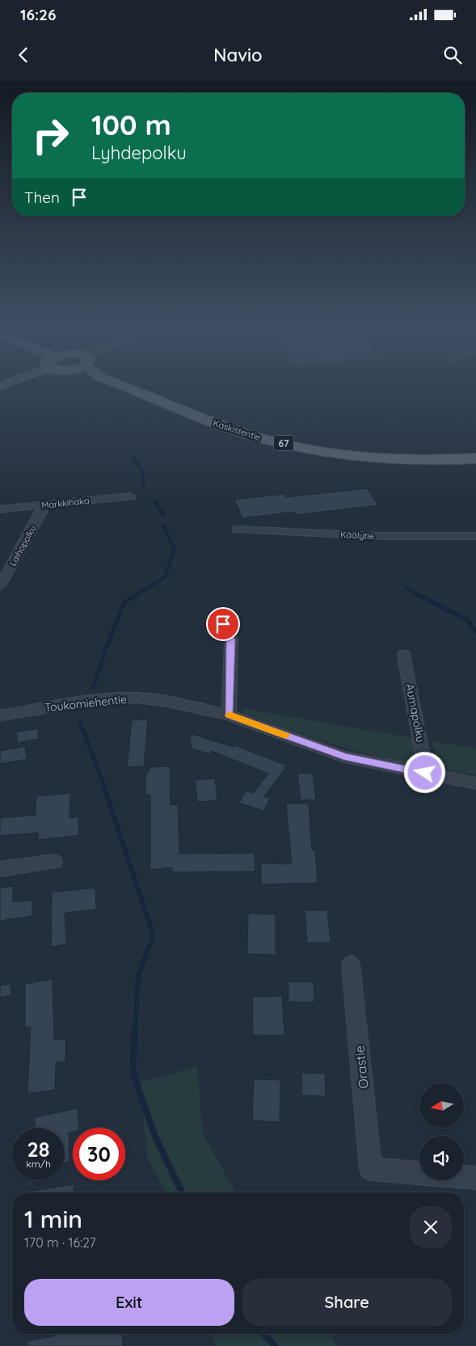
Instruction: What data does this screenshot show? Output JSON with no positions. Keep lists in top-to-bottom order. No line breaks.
{"streets":{"main road":["Kaskistentie","67"],"street":["Markkihaka","Käälytie","Laihopolku","Toukomiehentie","Aumapolku","Orastie"]},"crossings":[["Markkihaka","Laihopolku"],["Toukomiehentie","Aumapolku"]],"north":"left","page":{"status":"16:26","header":"Navio","turn":["100 m","Lyhdepolku"],"then":"Then","speed":"28 km/h","limit":"30","heading":["1 min","170 m · 16:27"],"buttons":["Exit","Share"]}}
